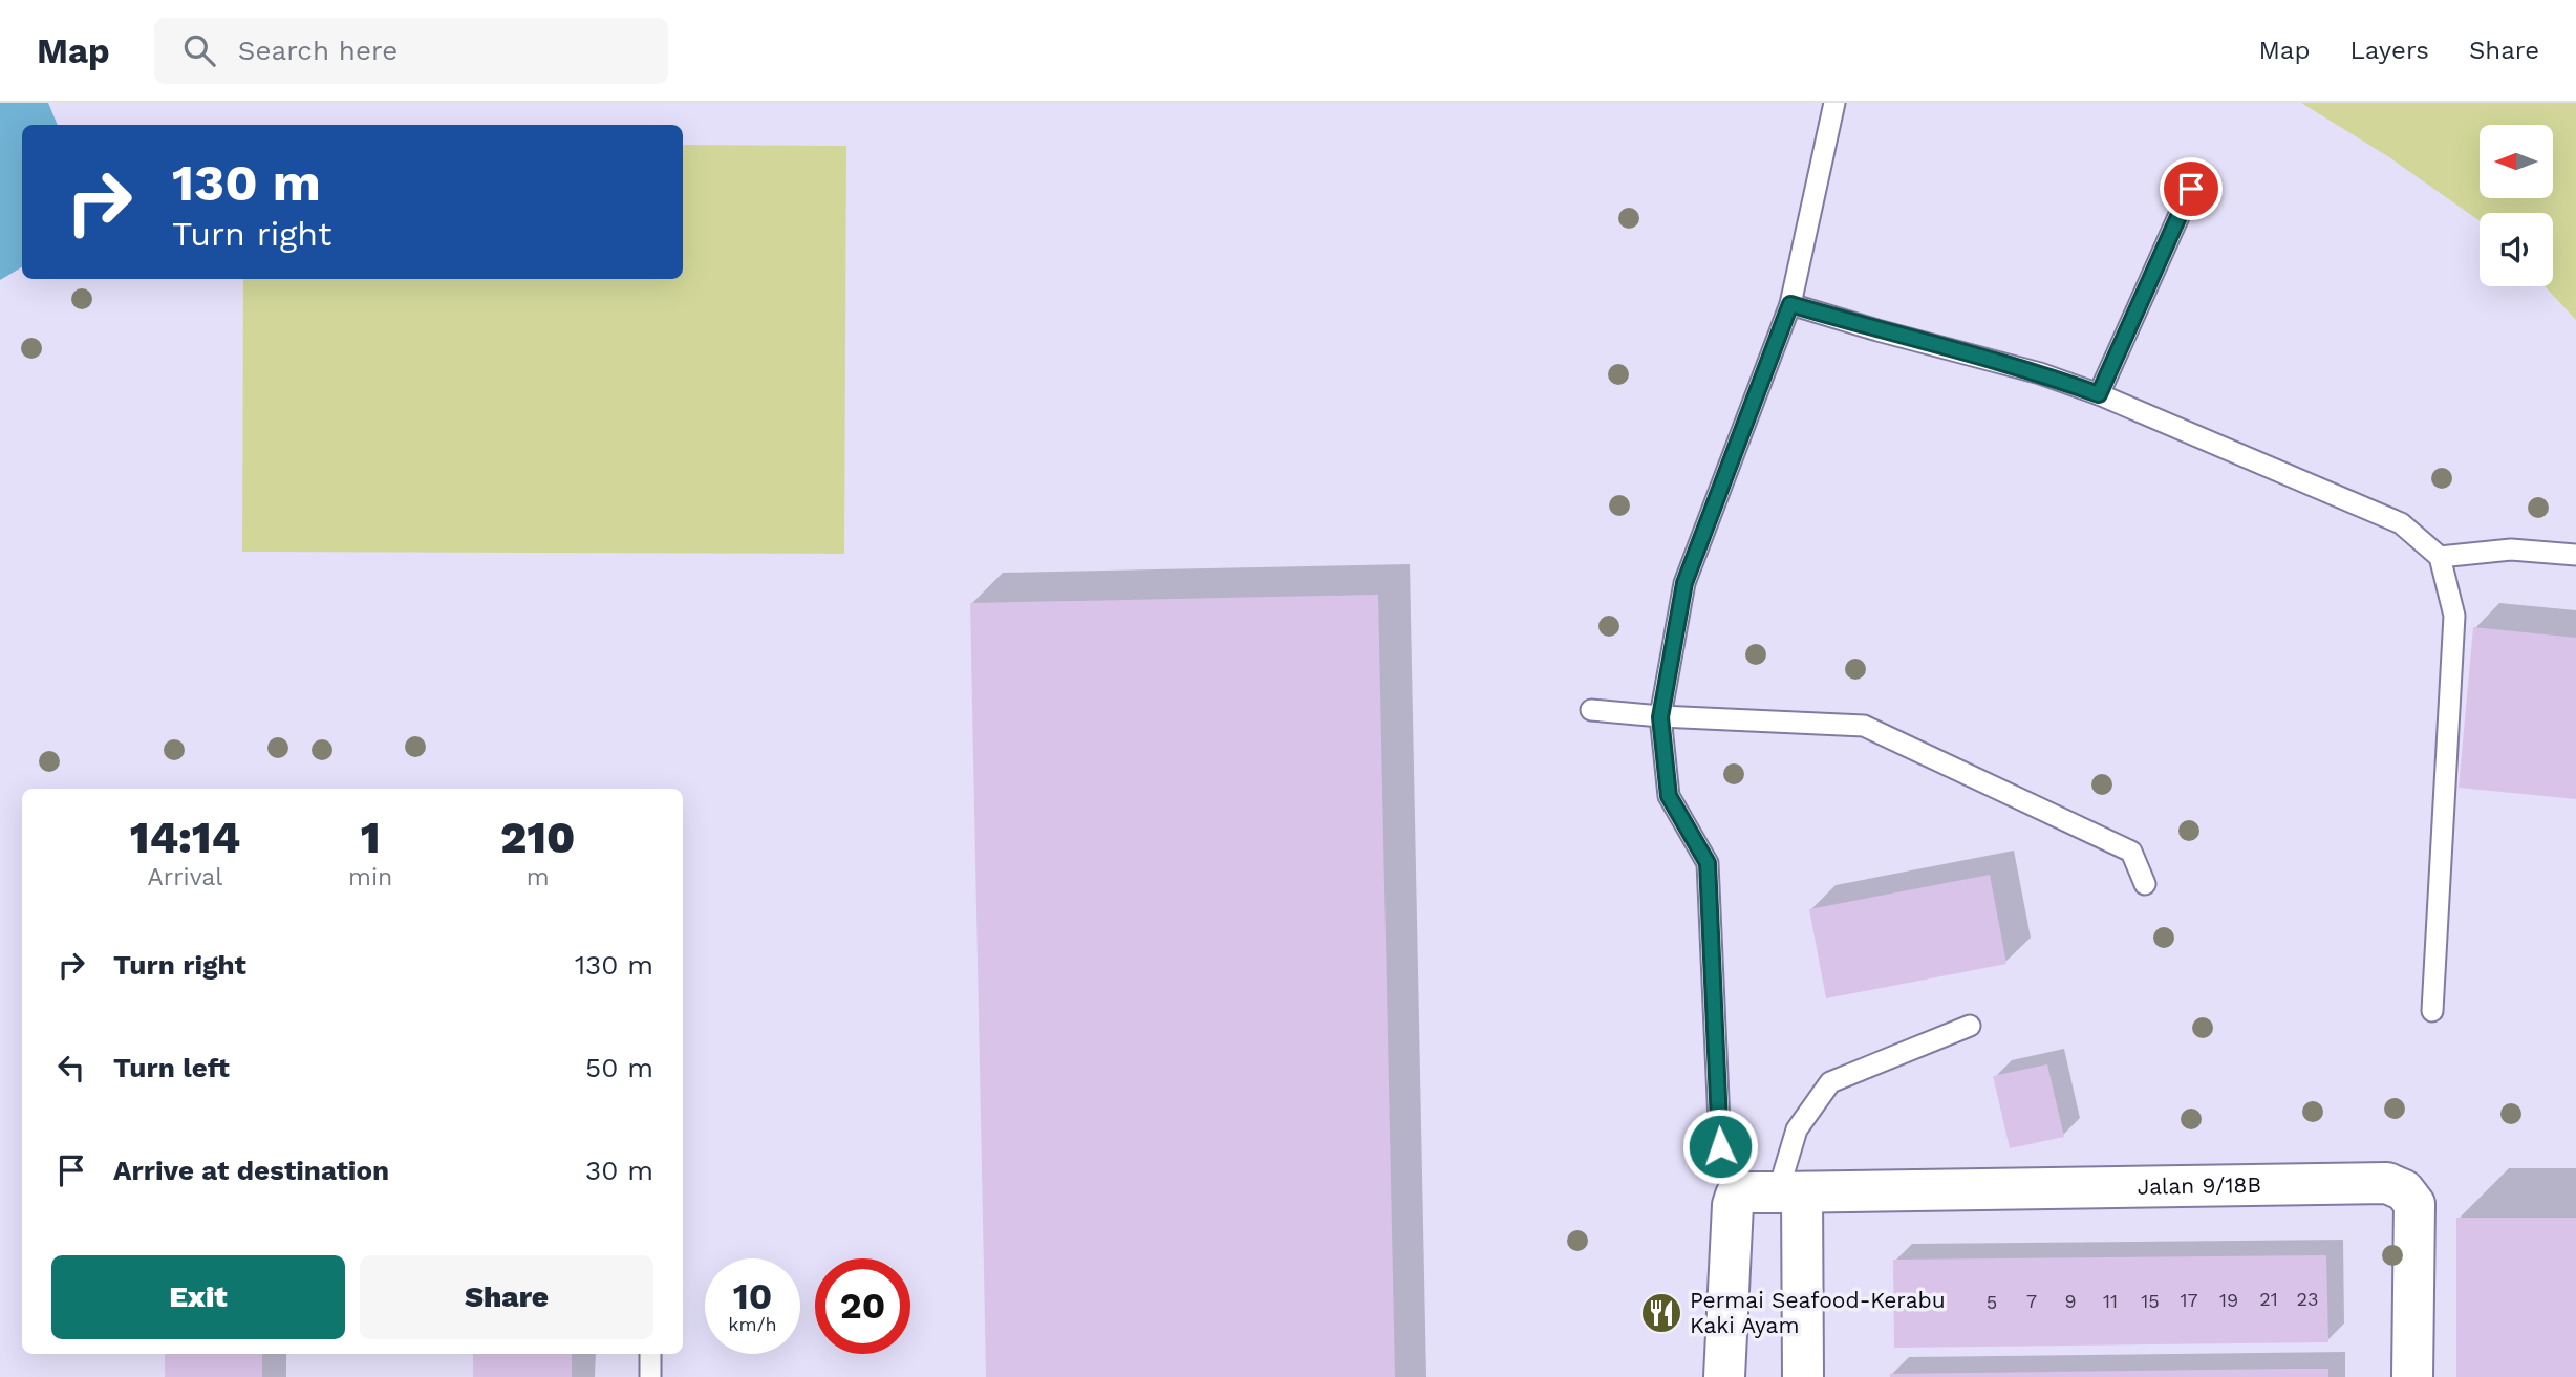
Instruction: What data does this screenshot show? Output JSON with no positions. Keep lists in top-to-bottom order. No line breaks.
{"streets":{"street":["Jalan 9/18B"]},"places":{"restaurant":["Permai Seafood-Kerabu Kaki Ayam"]},"house_numbers":["21","23","17","19","7","9","11","15","5"],"north":"left","page":{"header":"Map","search":"Search here","nav":["Map","Layers","Share"],"turn":["130 m","Turn right"],"eta":["14:14","Arrival","1","min","210","m"],"list":[{"name":"Turn right","value":"130 m"},{"name":"Turn left","value":"50 m"},{"name":"Arrive at destination","value":"30 m"}],"buttons":["Exit","Share"],"speed":"10 km/h","limit":"20"}}
